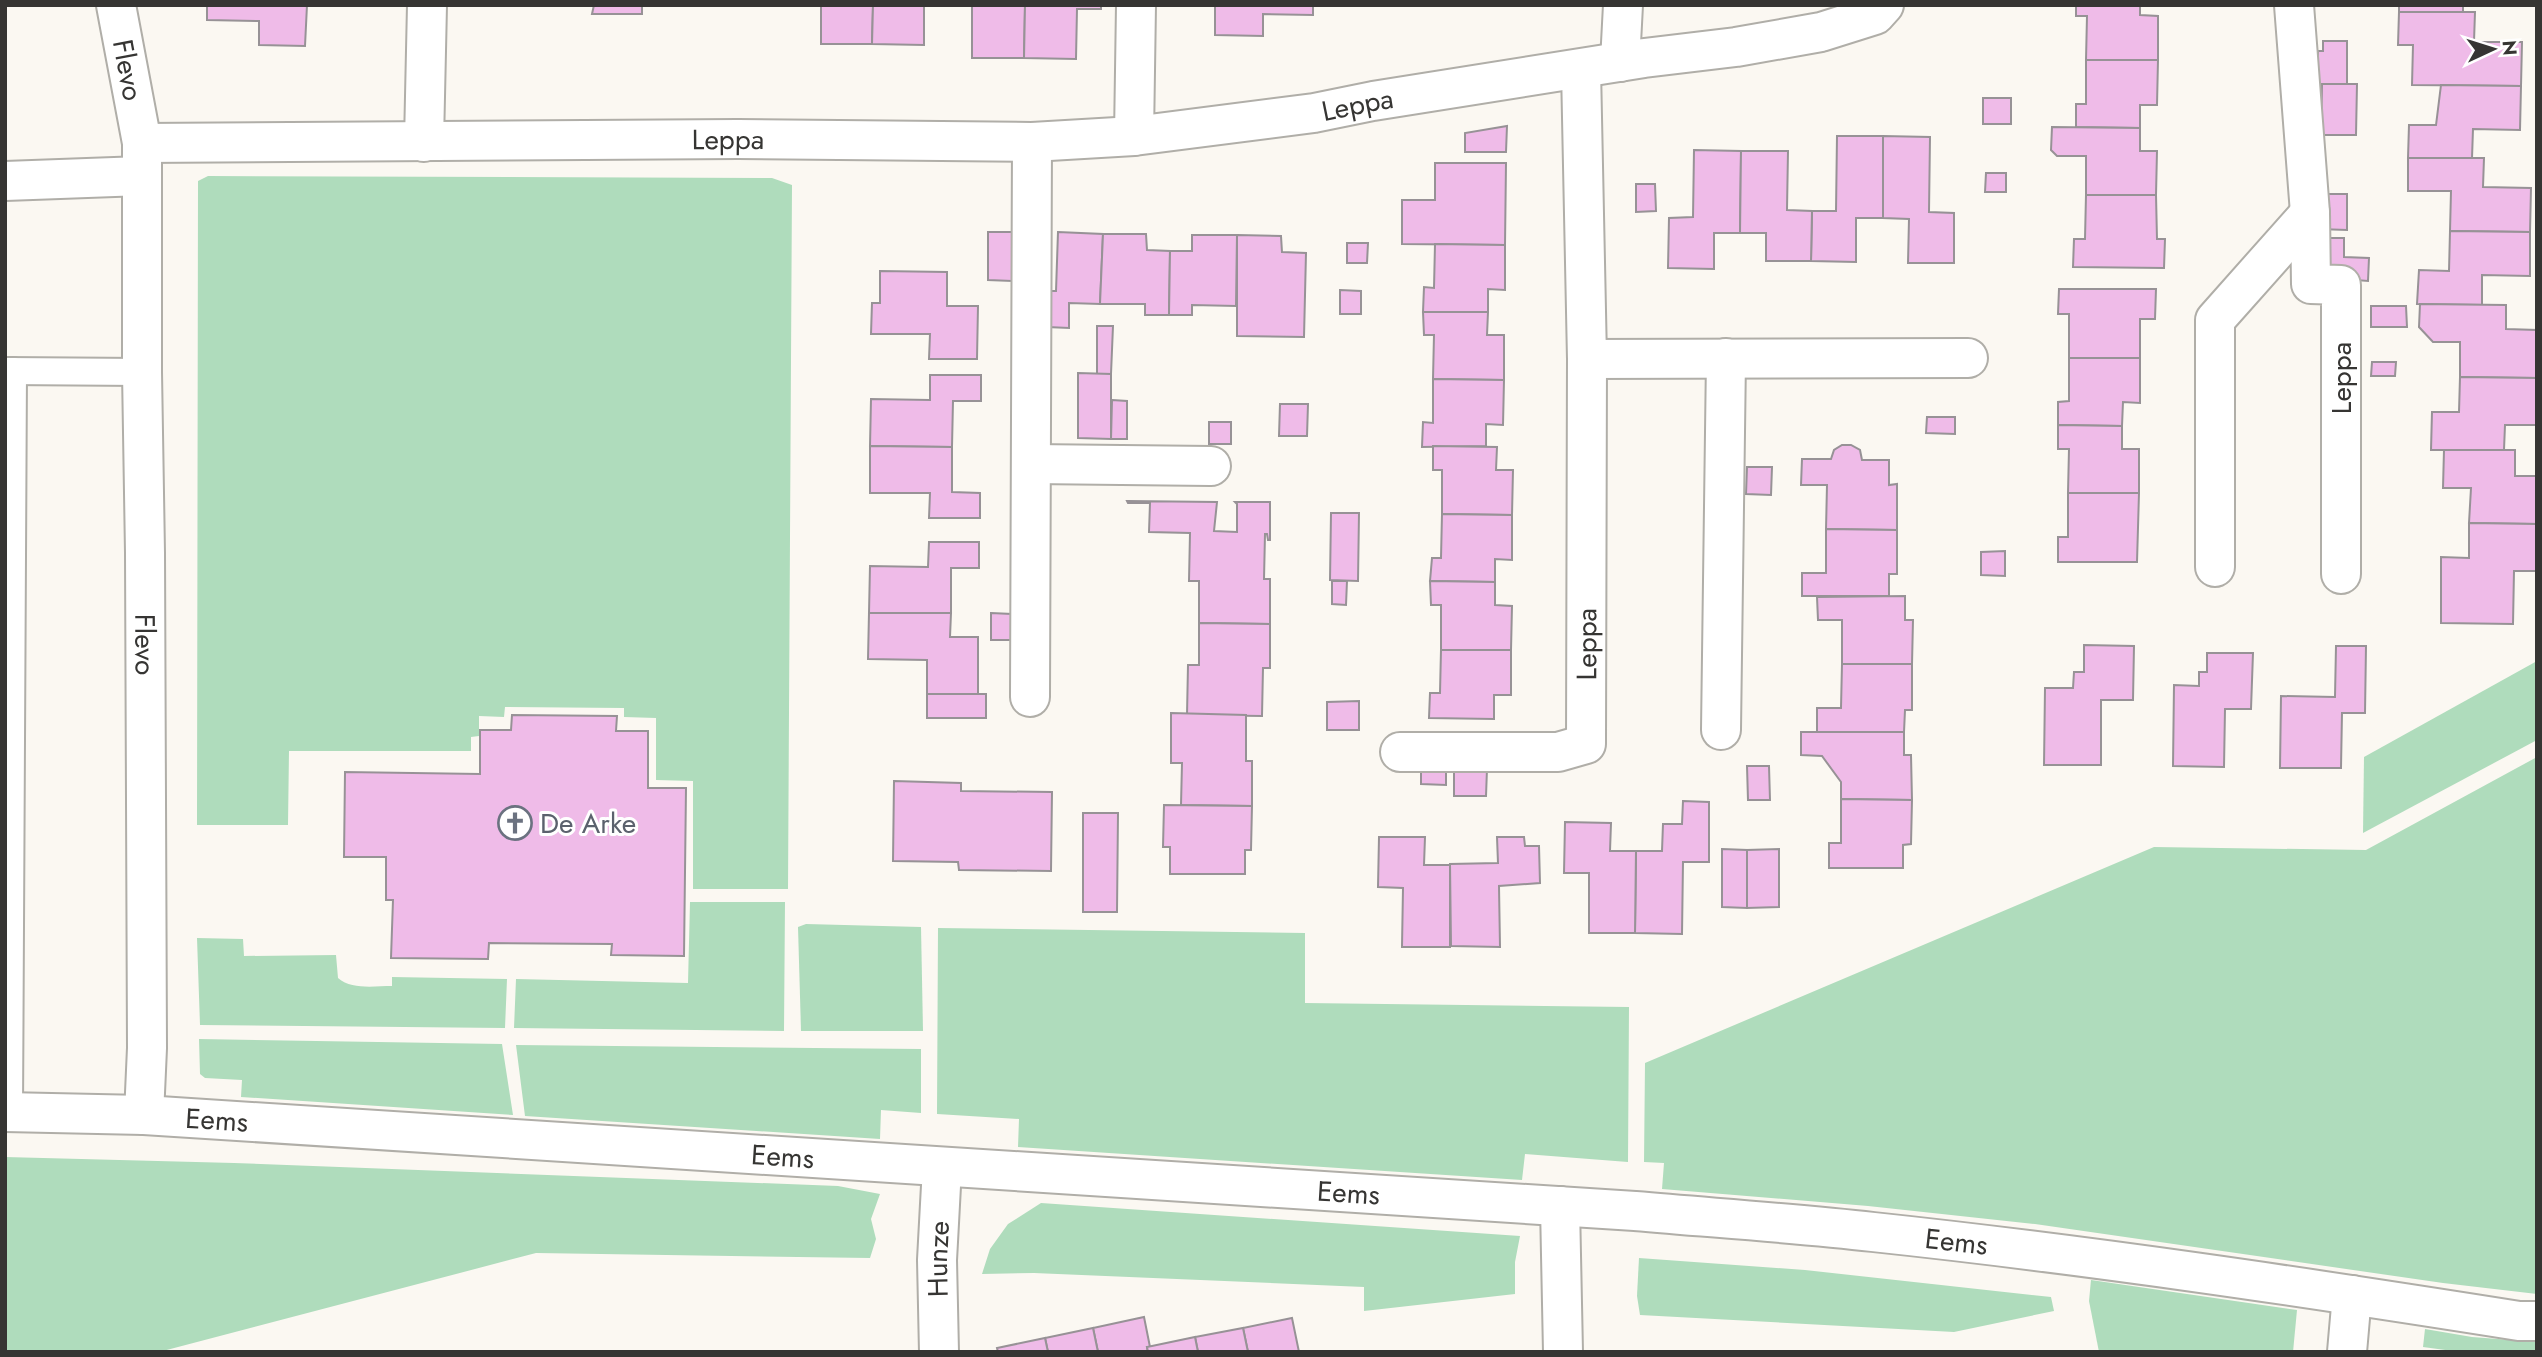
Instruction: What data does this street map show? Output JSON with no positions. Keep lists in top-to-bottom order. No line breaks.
{"streets":{"street":["Flevo","Leppa","Eems","Hunze"]},"crossings":[["Flevo","Leppa"],["Flevo","Eems"],["Eems","Hunze"]],"places":{"church":["De Arke"]},"north":"right"}
